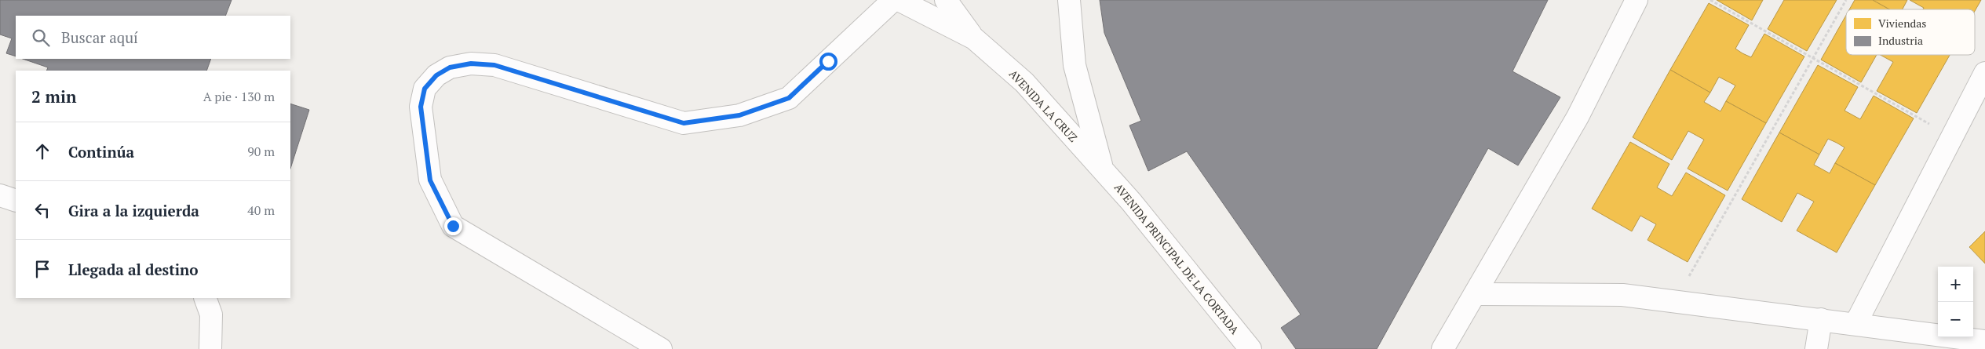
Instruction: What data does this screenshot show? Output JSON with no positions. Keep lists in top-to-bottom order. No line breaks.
{"streets":{"street":["AVENIDA LA CRUZ","AVENIDA PRINCIPAL DE LA CORTADA"]},"crossings":[["AVENIDA LA CRUZ","AVENIDA PRINCIPAL DE LA CORTADA"]],"legend":["Viviendas","Industria"],"page":{"search":"Buscar aquí","heading":["2 min","A pie · 130 m"],"list":[["Continúa","90 m"],["Gira a la izquierda","40 m"],"Llegada al destino"],"map_buttons":["+","−"]}}
